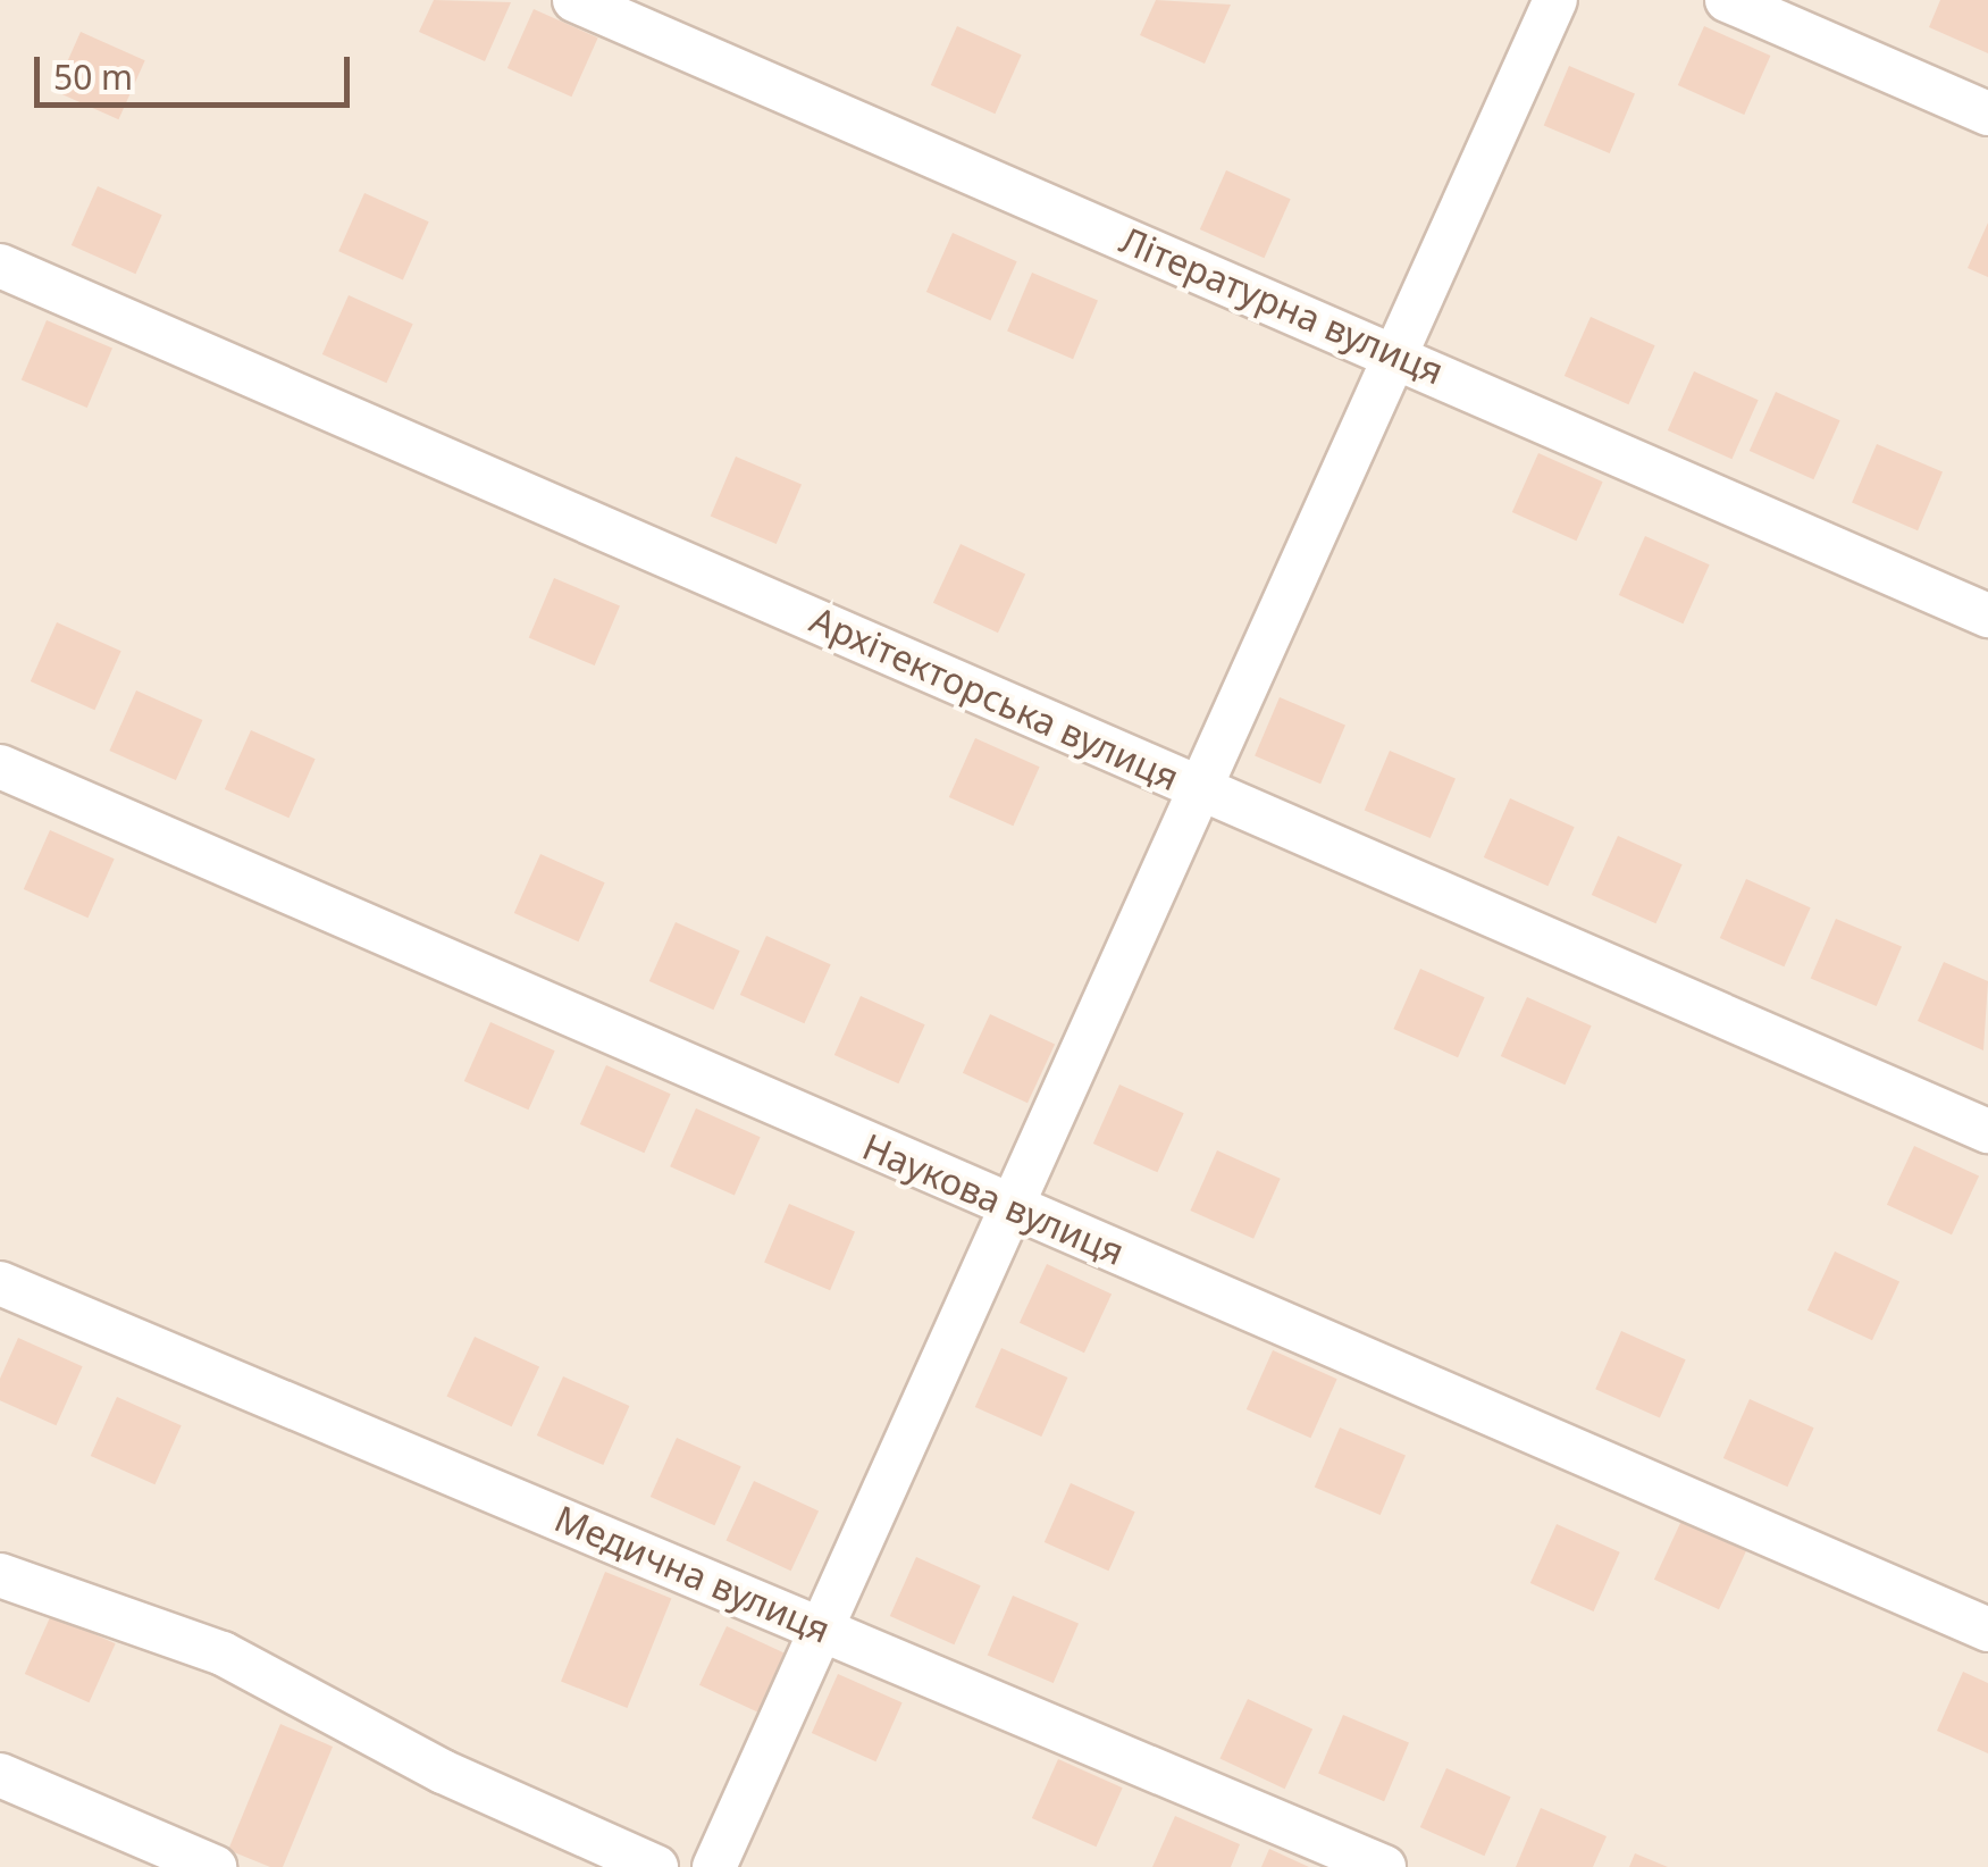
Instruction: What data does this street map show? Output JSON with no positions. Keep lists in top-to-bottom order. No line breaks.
{"streets":{"street":["Літературна вулиця","Архітекторська вулиця","Наукова вулиця","Медична вулиця"]},"scale_bar":"50 m"}
